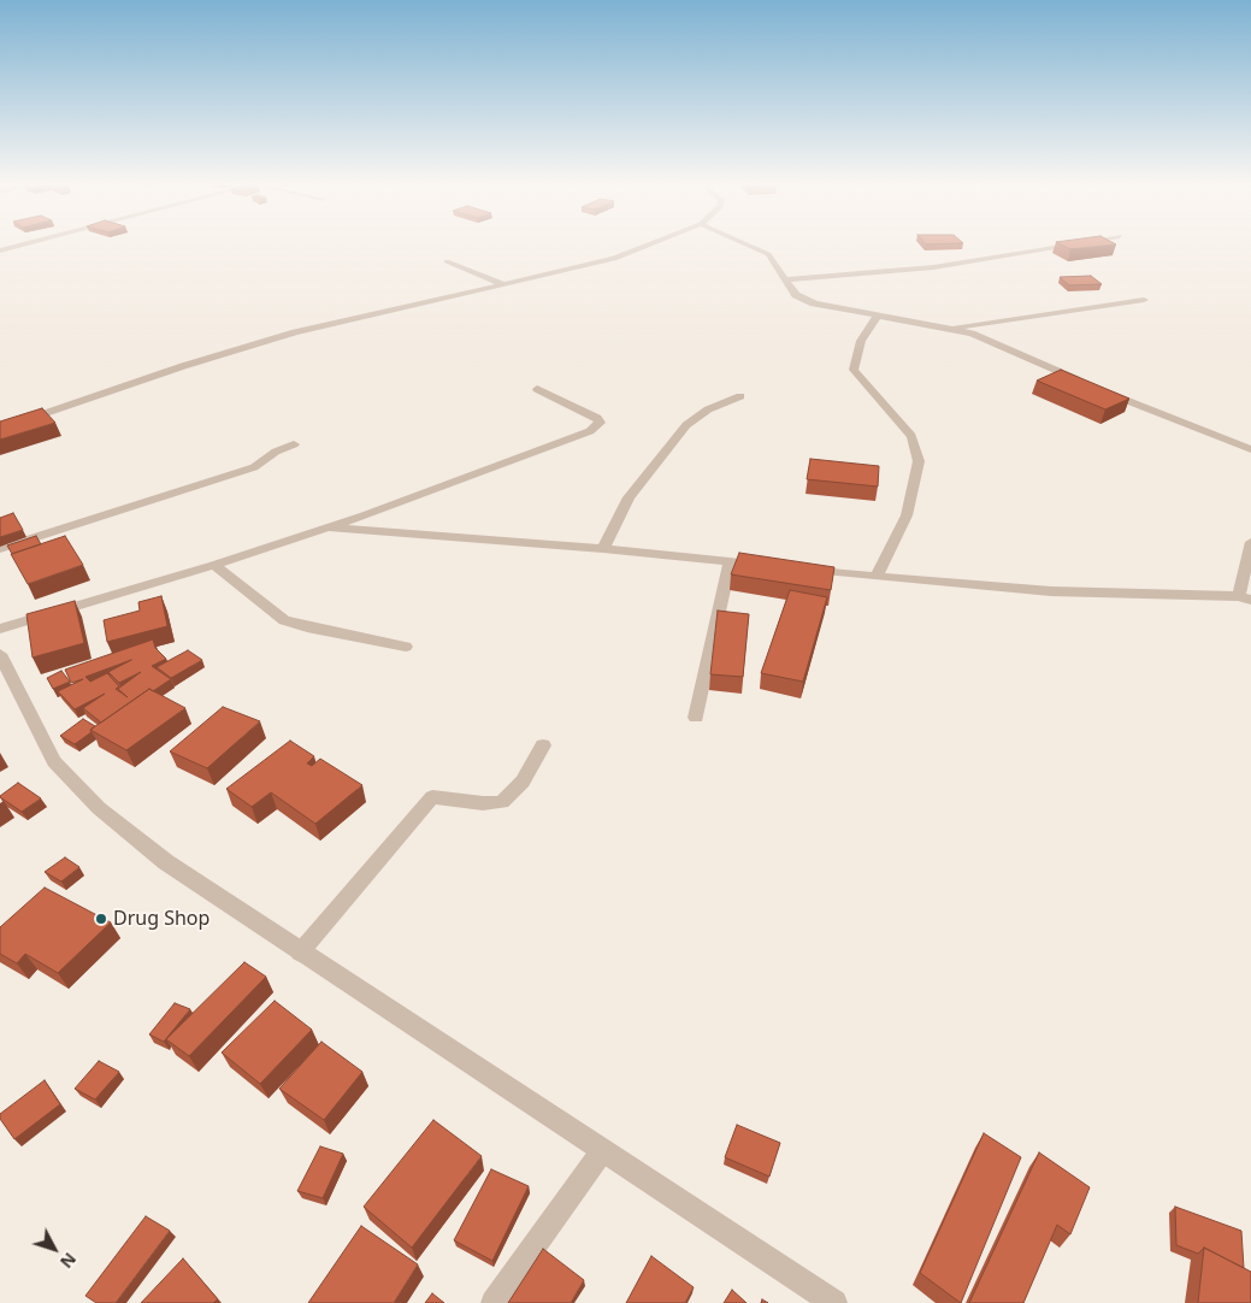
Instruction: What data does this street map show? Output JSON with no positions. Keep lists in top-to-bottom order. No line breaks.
{"places":["Drug Shop"],"north":"bottom right"}
